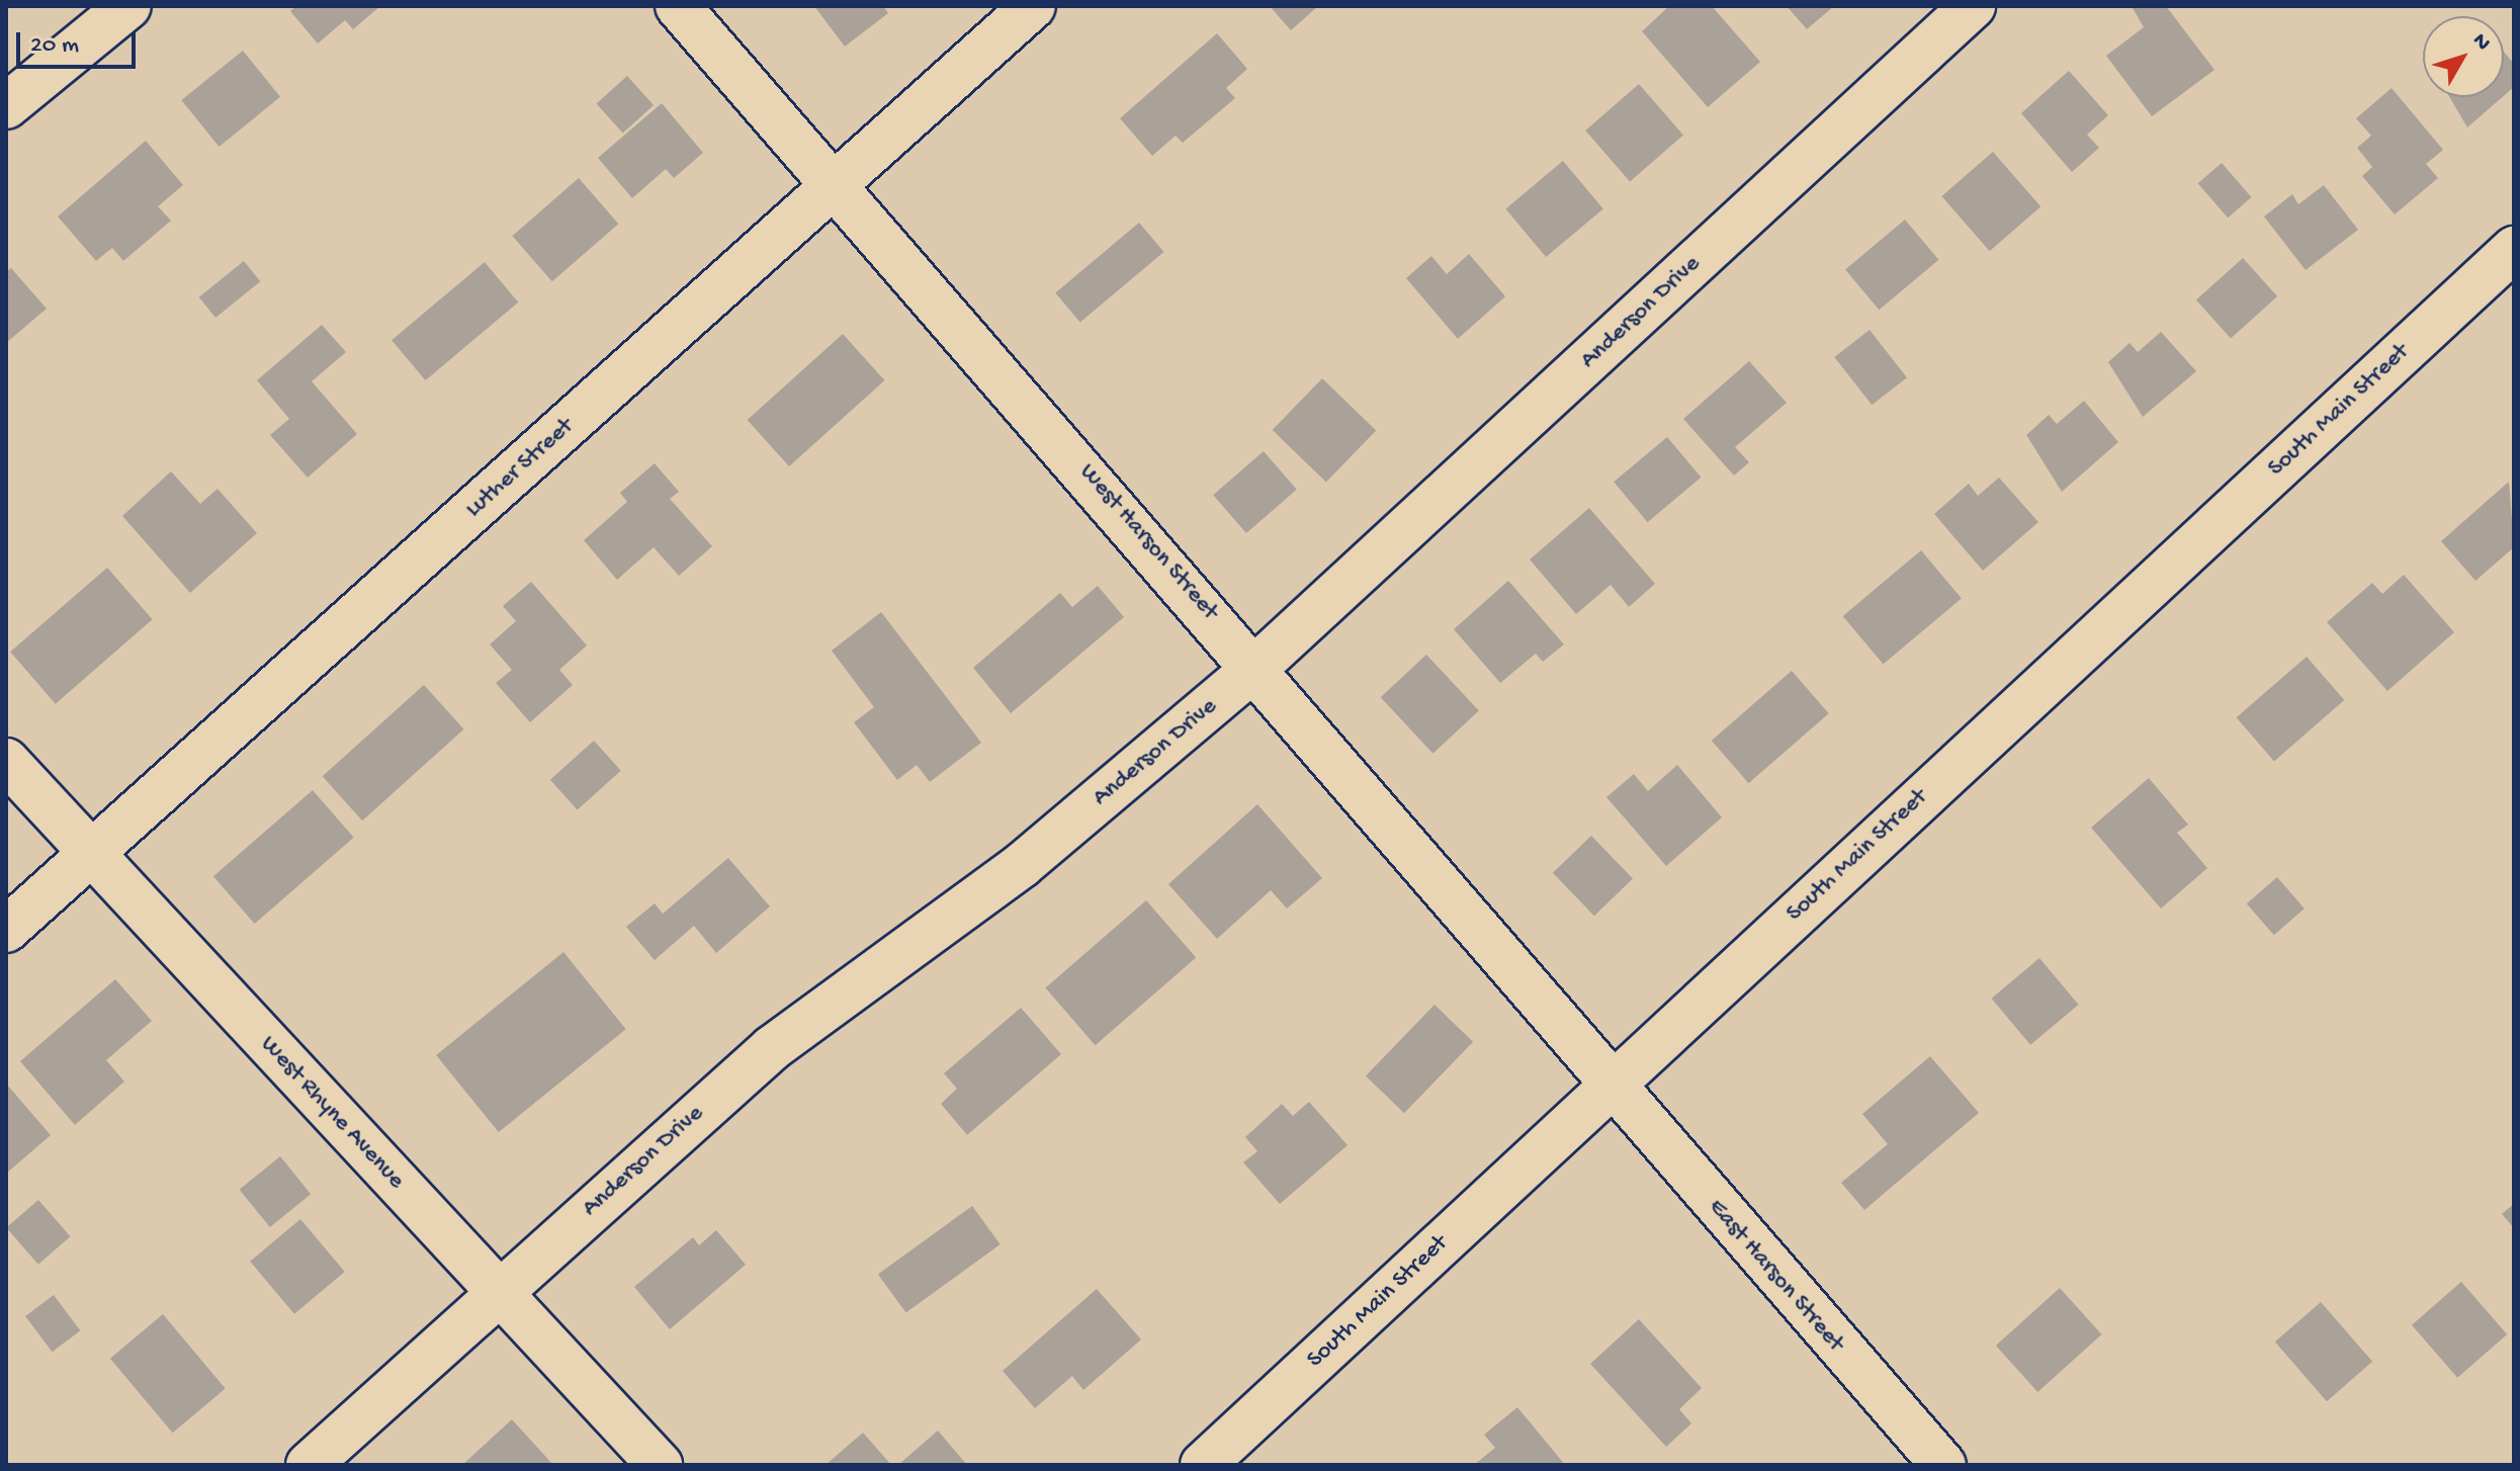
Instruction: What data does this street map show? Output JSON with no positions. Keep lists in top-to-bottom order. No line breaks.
{"streets":{"street":["Anderson Drive","South Main Street","Luther Street","West Harson Street","West Rhyne Avenue","East Harson Street"]},"crossings":[["Anderson Drive","West Harson Street"],["Anderson Drive","West Rhyne Avenue"],["South Main Street","West Harson Street"],["South Main Street","East Harson Street"],["Luther Street","West Harson Street"],["Luther Street","West Rhyne Avenue"],["West Harson Street","East Harson Street"]],"scale_bar":"20 m","north":"top right"}
